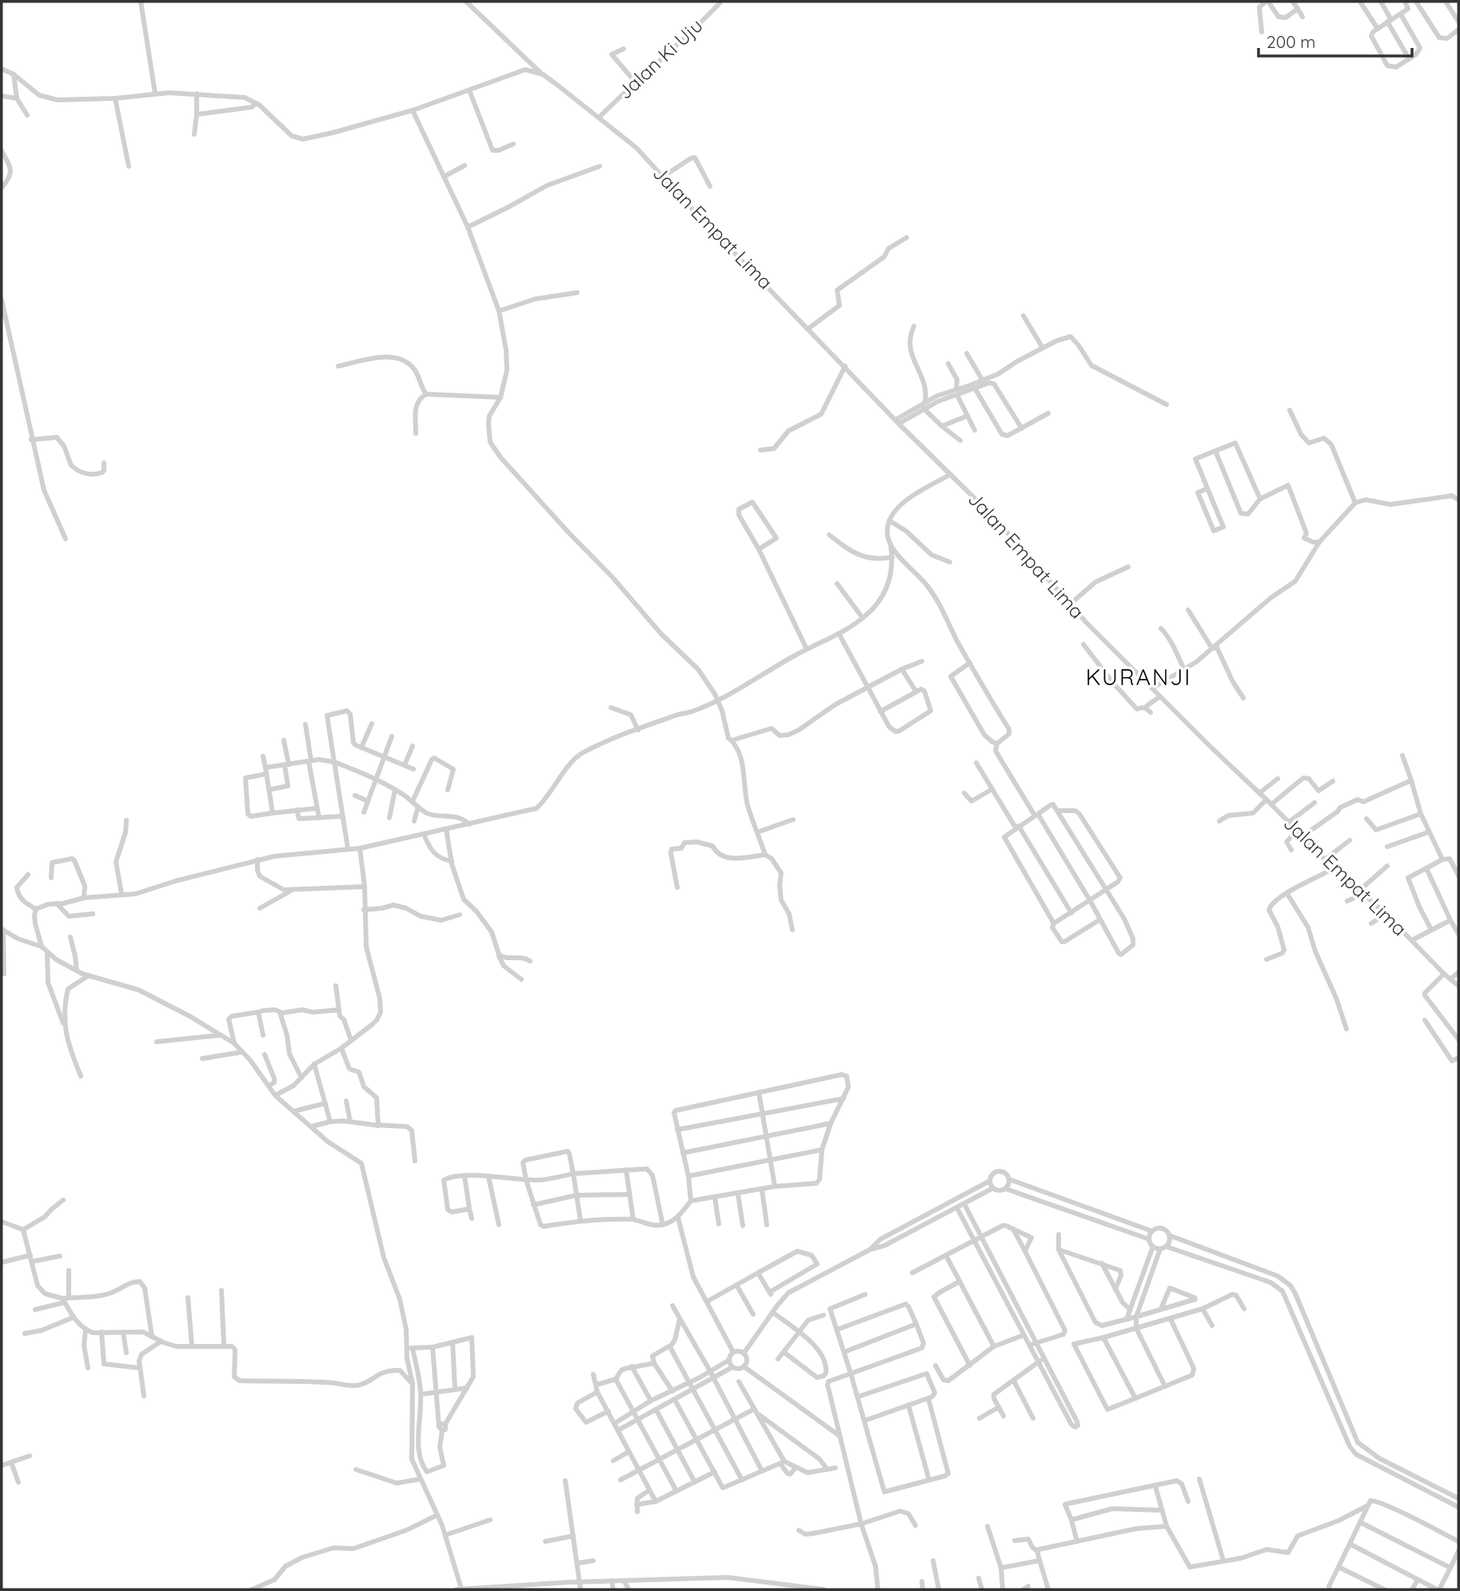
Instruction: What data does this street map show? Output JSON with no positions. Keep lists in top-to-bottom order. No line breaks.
{"streets":{"street":["Jalan Ki Uju","Jalan Empat Lima"]},"crossings":[["Jalan Ki Uju","Jalan Empat Lima"]],"districts":["KURANJI"],"scale_bar":"200 m"}
